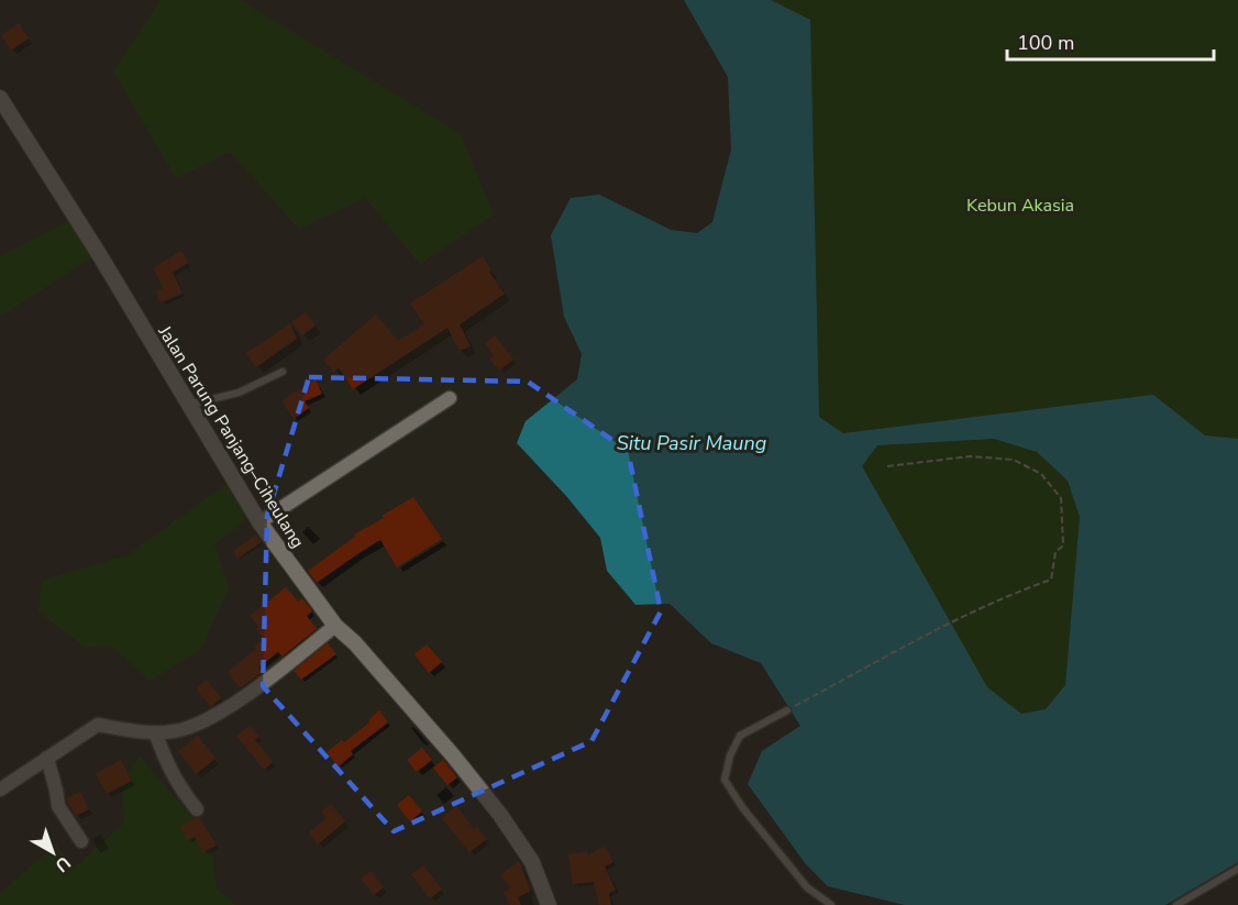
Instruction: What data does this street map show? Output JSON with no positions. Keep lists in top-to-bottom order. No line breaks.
{"streets":{"street":["Jalan Parung Panjang–Ciheulang"]},"water":["Situ Pasir Maung"],"parks":["Kebun Akasia"],"scale_bar":"100 m","north":"bottom right"}
